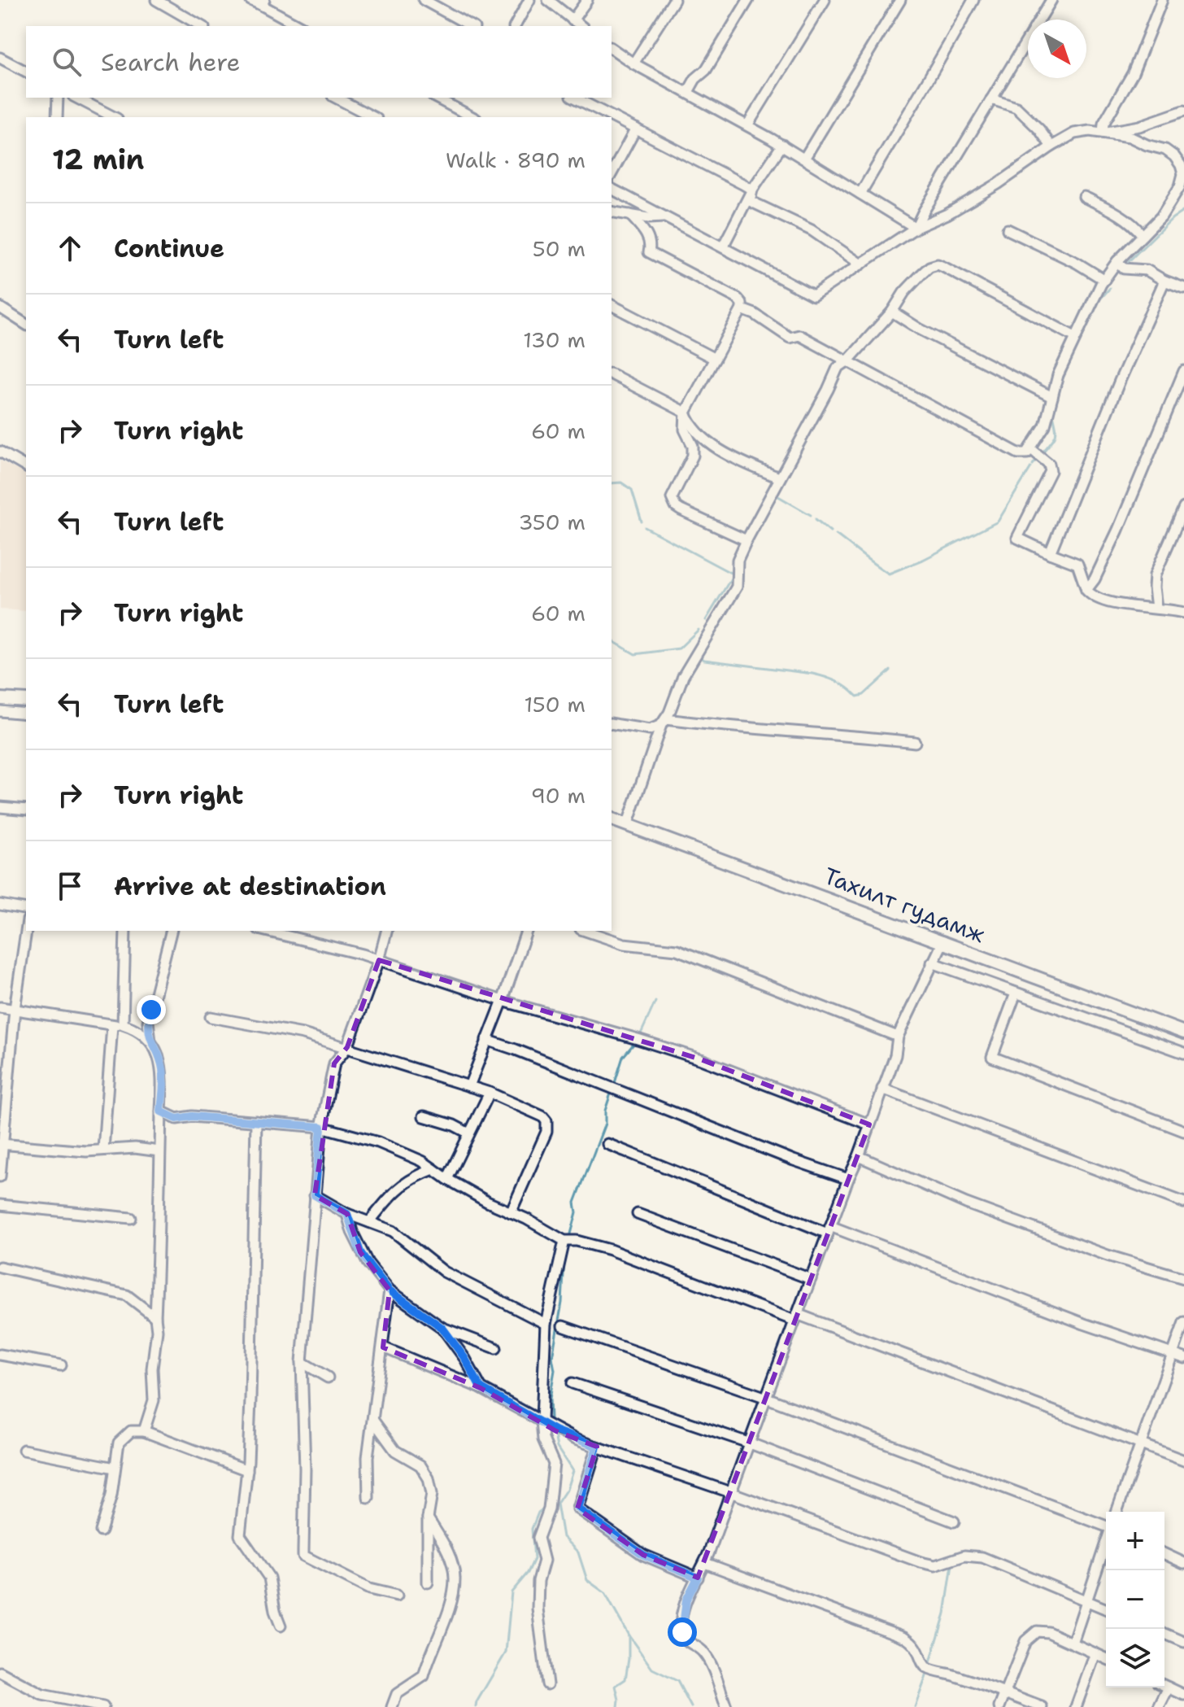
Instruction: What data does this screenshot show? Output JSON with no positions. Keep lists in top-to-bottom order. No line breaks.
{"streets":{"main road":["Тахилт гудамж"]},"north":"bottom right","page":{"search":"Search here","heading":["12 min","Walk · 890 m"],"list":[["Continue","50 m"],["Turn left","130 m"],["Turn right","60 m"],["Turn left","350 m"],["Turn right","60 m"],["Turn left","150 m"],["Turn right","90 m"],"Arrive at destination"],"map_buttons":["+","−"]}}
